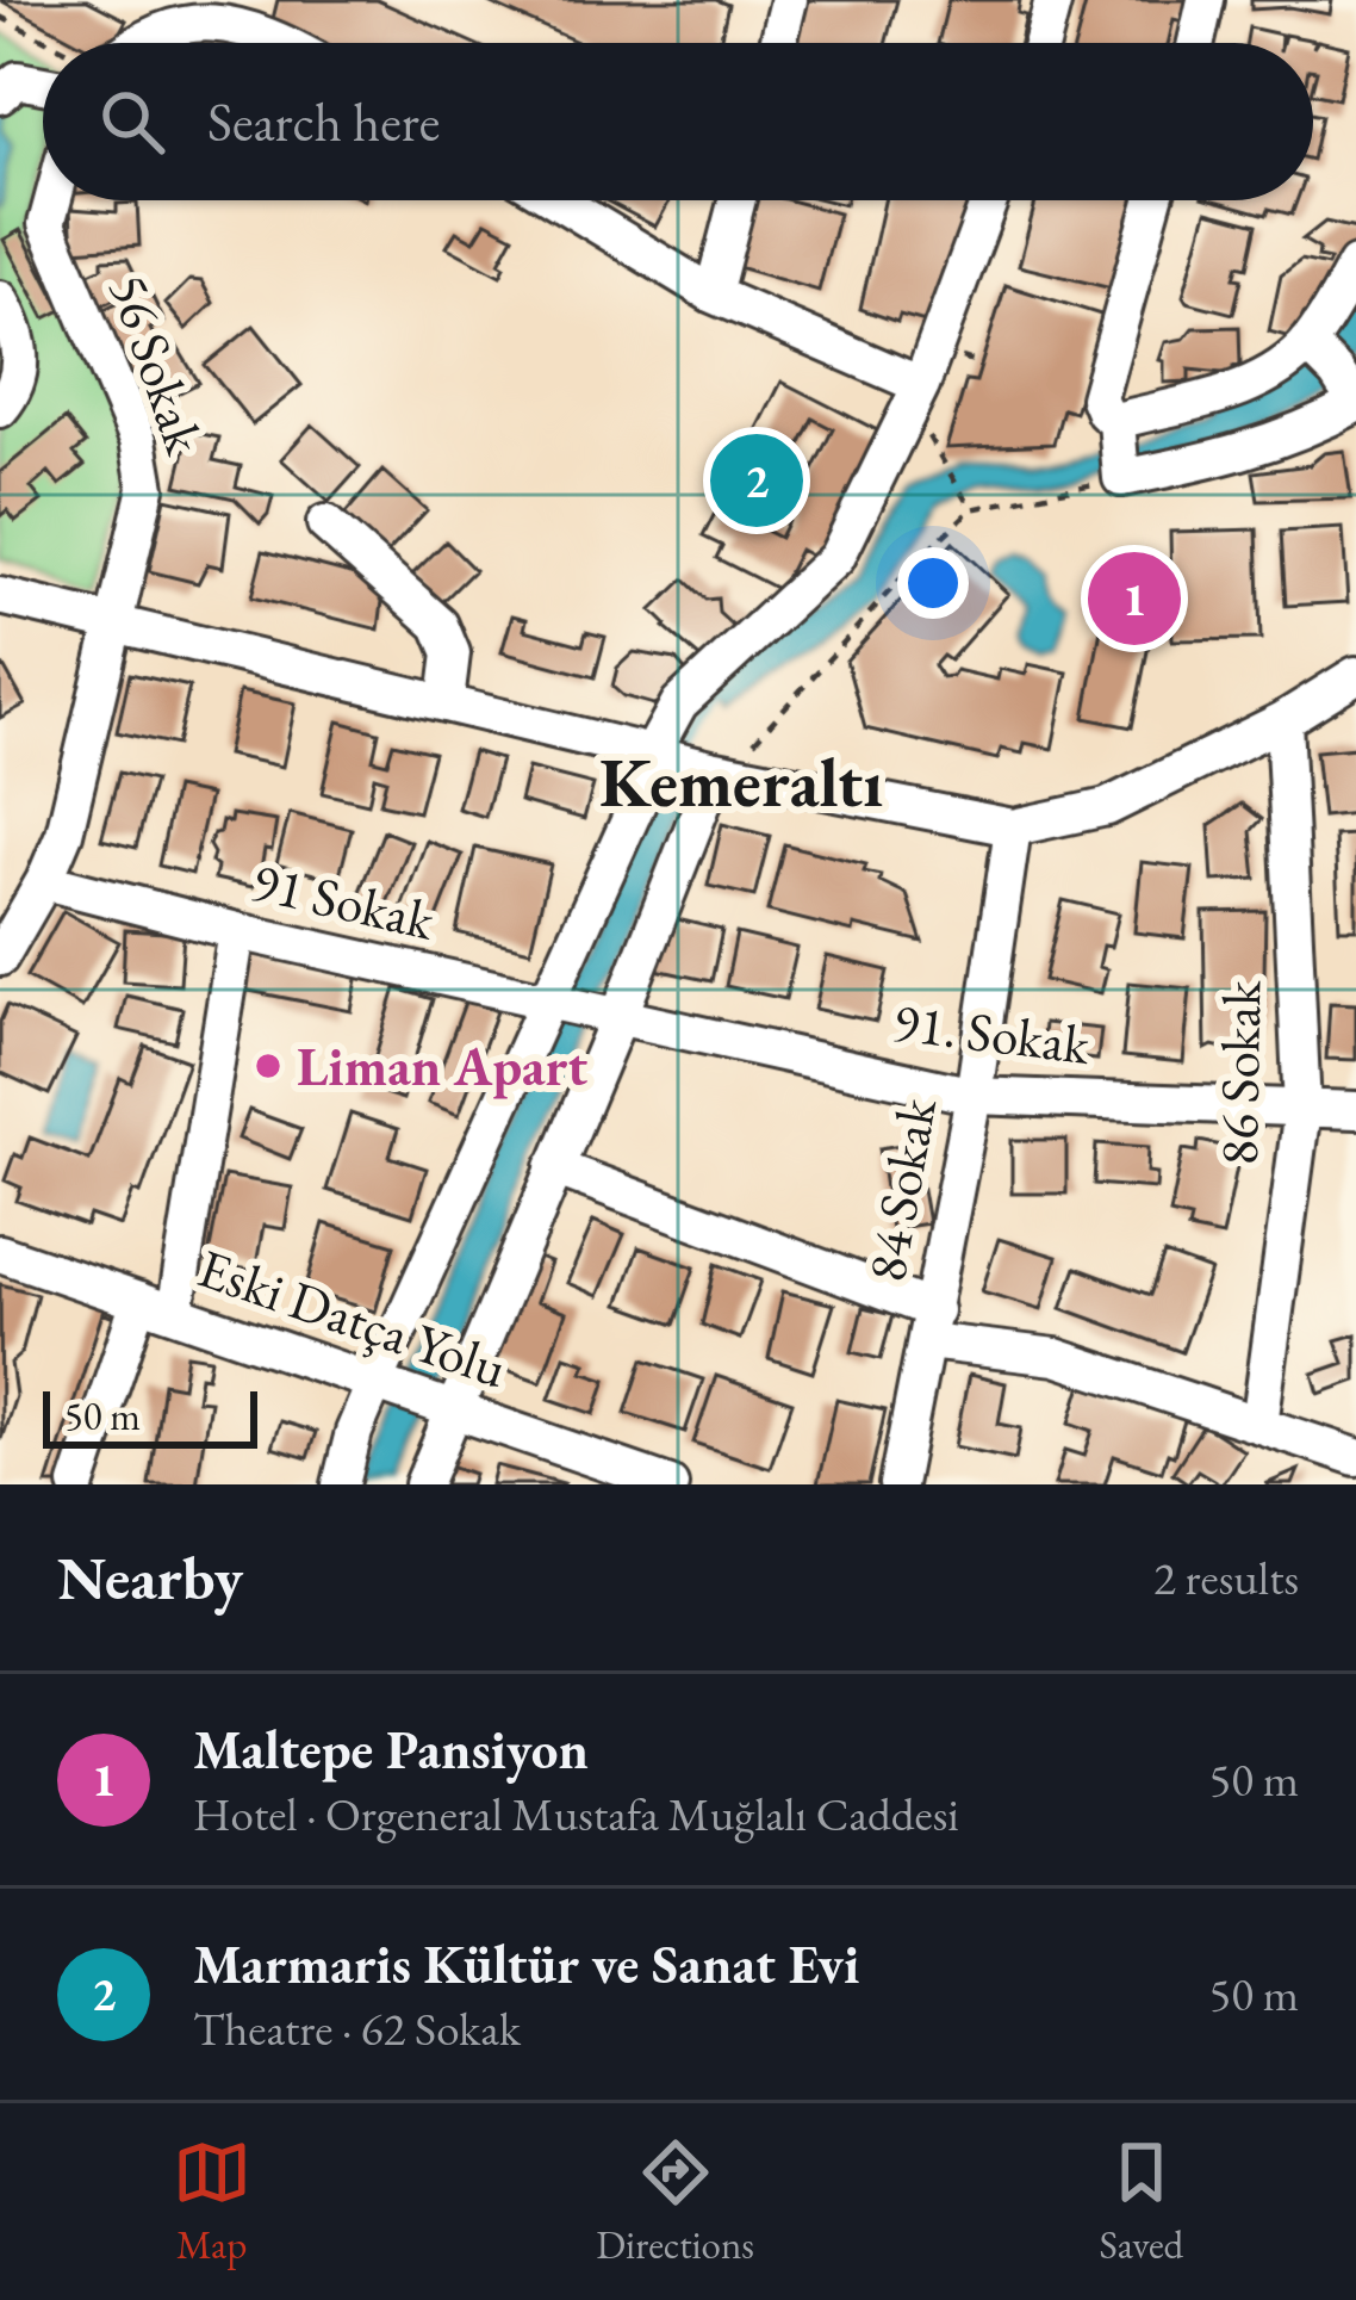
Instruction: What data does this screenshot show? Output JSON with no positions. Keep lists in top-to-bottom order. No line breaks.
{"streets":{"street":["56 Sokak","91 Sokak","91. Sokak","86 Sokak","84 Sokak","Eski Datça Yolu"]},"crossings":[["56 Sokak","91 Sokak"],["91 Sokak","91. Sokak"],["91. Sokak","86 Sokak"],["91. Sokak","84 Sokak"]],"districts":["Kemeraltı"],"places":["Liman Apart"],"scale_bar":"50 m","page":{"search":"Search here","pins":["2","1"],"scale":"50 m","heading":["Nearby","2 results"],"list":[{"mark":"1","name":"Maltepe Pansiyon","note":"Hotel · Orgeneral Mustafa Muğlalı Caddesi","value":"50 m"},{"mark":"2","name":"Marmaris Kültür ve Sanat Evi","note":"Theatre · 62 Sokak","value":"50 m"}],"nav":["Map","Directions","Saved"]}}
